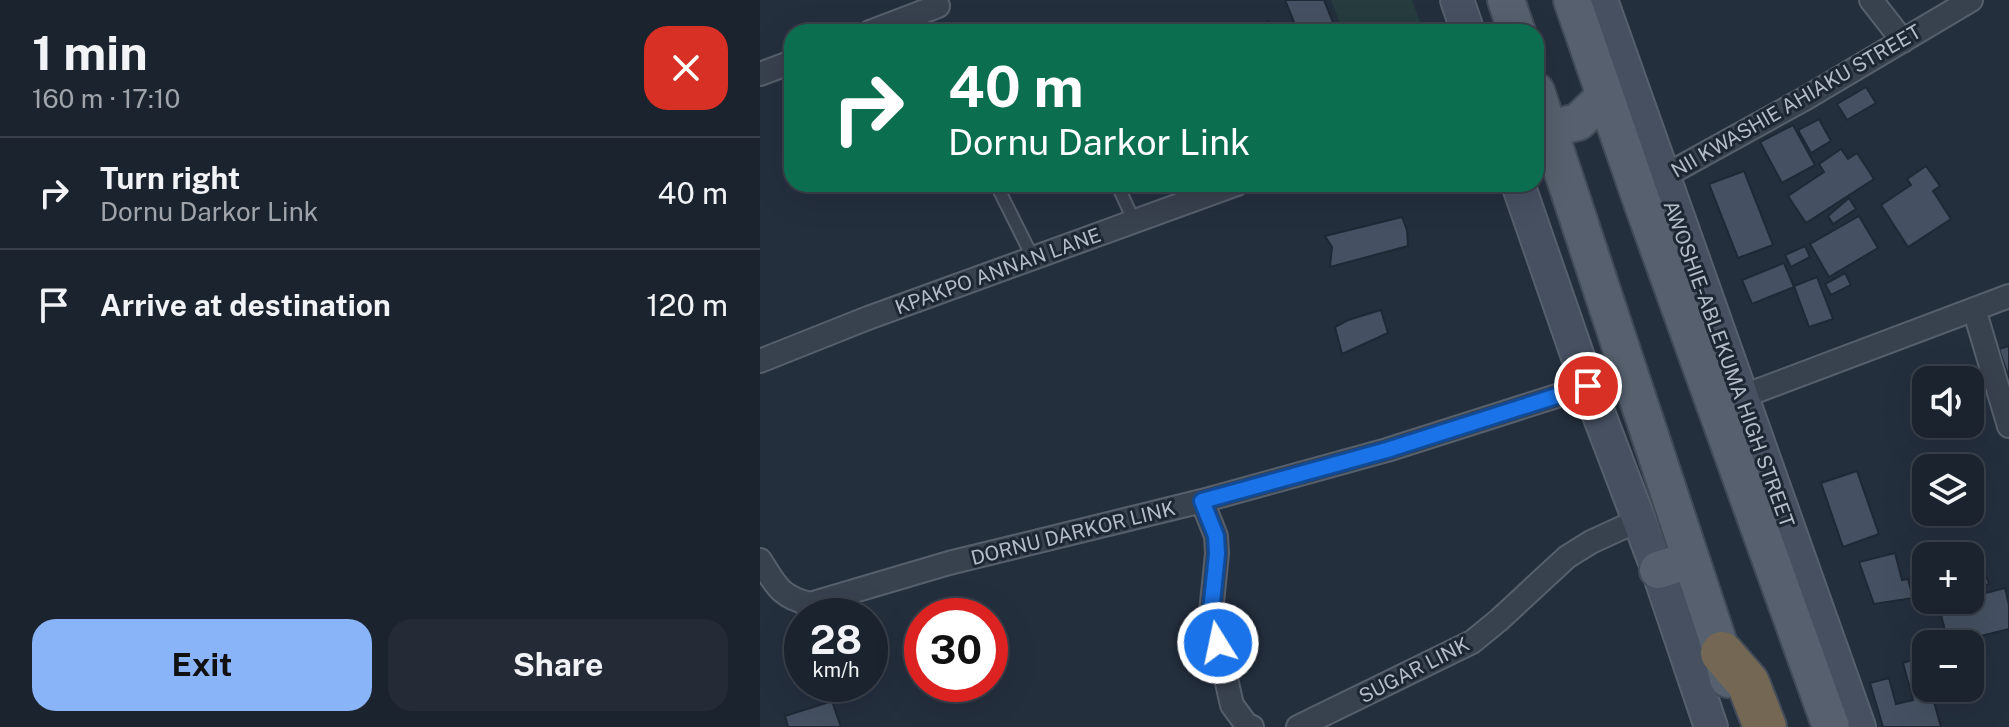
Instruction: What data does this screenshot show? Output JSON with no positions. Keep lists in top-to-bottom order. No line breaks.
{"streets":{"main road":["AWOSHIE-ABLEKUMA HIGH STREET"],"street":["NII KWASHIE AHIAKU STREET","KPAKPO ANNAN LANE","DORNU DARKOR LINK","SUGAR LINK"]},"crossings":[["NII KWASHIE AHIAKU STREET","AWOSHIE-ABLEKUMA HIGH STREET"]],"page":{"heading":["1 min","160 m · 17:10"],"turn":["40 m","Dornu Darkor Link"],"list":[{"name":"Turn right","note":"Dornu Darkor Link","value":"40 m"},{"name":"Arrive at destination","value":"120 m"}],"map_buttons":["+","−"],"speed":"28 km/h","limit":"30","buttons":["Exit","Share"]}}
